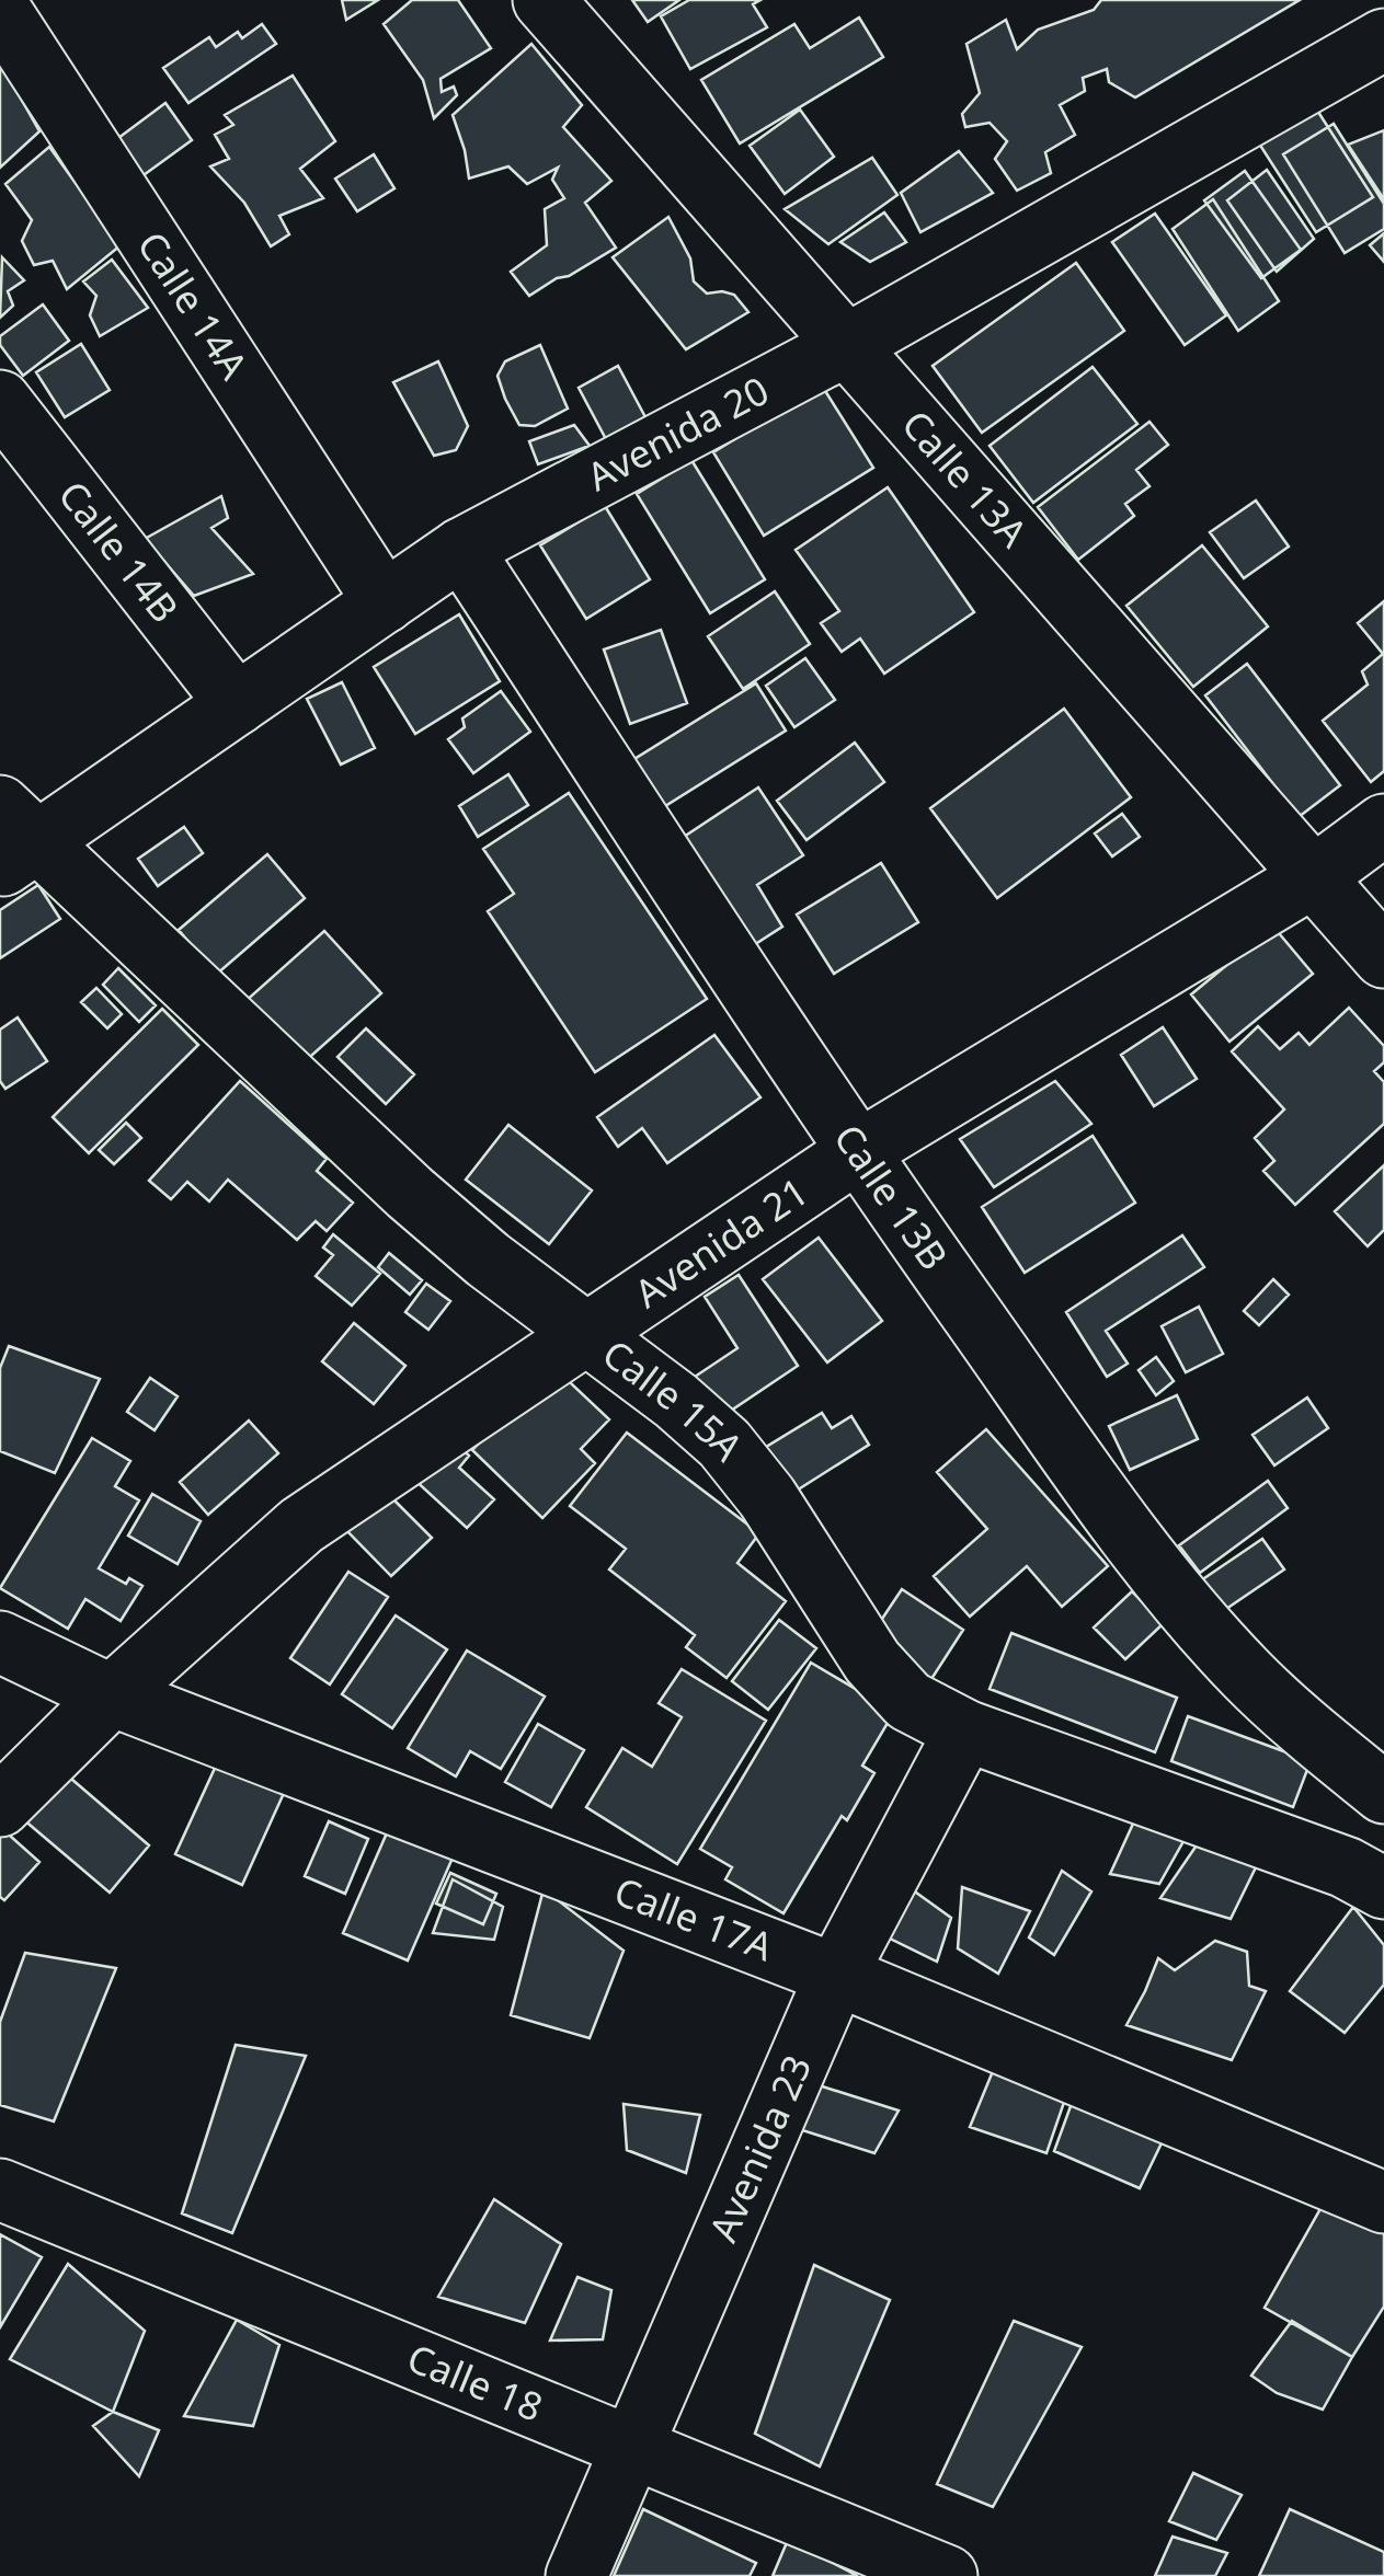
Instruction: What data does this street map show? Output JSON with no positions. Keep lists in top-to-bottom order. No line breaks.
{"streets":{"street":["Calle 14A","Avenida 20","Calle 13A","Calle 14B","Calle 13B","Avenida 21","Calle 15A","Calle 17A","Avenida 23","Calle 18"]},"crossings":[["Calle 14A","Avenida 20"],["Avenida 20","Calle 13A"],["Avenida 20","Calle 14B"],["Avenida 20","Calle 13B"],["Avenida 20","Calle 15A"],["Calle 13A","Avenida 21"],["Calle 13B","Avenida 21"],["Avenida 21","Calle 15A"],["Avenida 21","Calle 17A"],["Calle 15A","Avenida 23"],["Calle 17A","Avenida 23"],["Avenida 23","Calle 18"]]}
